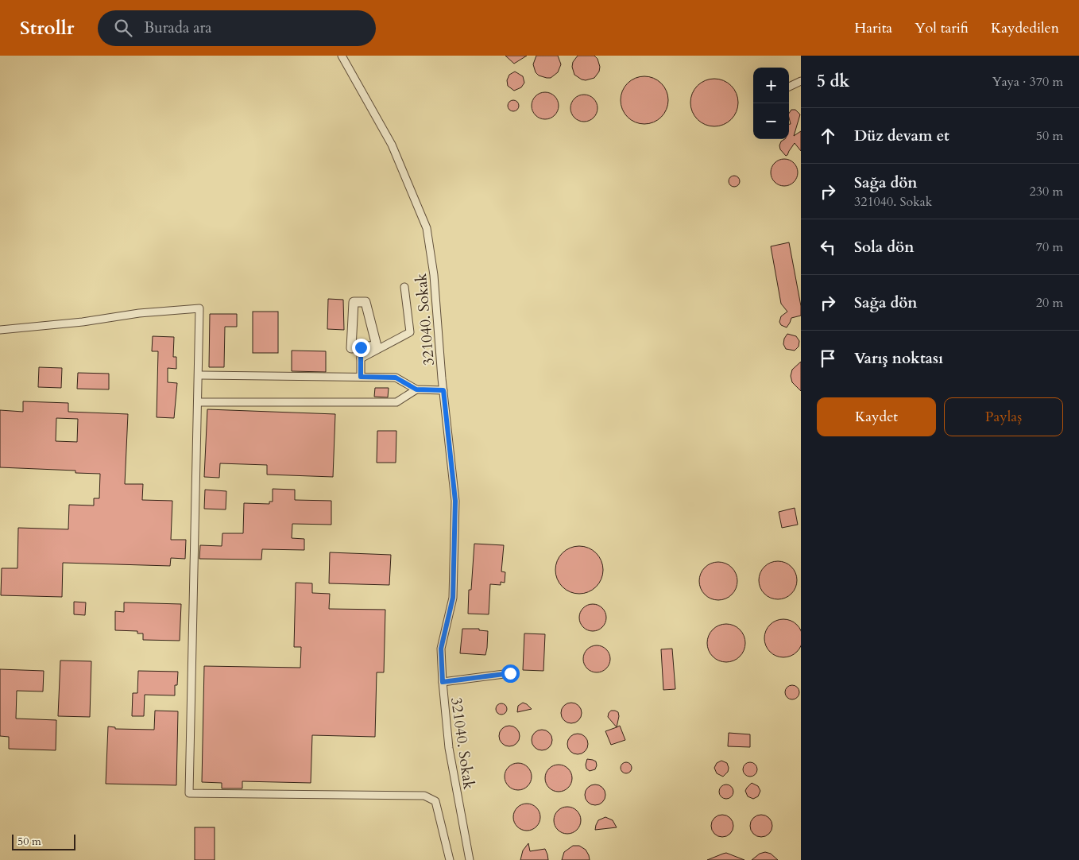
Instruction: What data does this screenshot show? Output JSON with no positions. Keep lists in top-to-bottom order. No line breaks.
{"streets":{"street":["321040. Sokak"]},"scale_bar":"50 m","page":{"header":"Strollr","search":"Burada ara","nav":["Harita","Yol tarifi","Kaydedilen"],"heading":["5 dk","Yaya · 370 m"],"map_buttons":["+","−"],"list":[["Düz devam et","50 m"],["Sağa dön","321040. Sokak","230 m"],["Sola dön","70 m"],["Sağa dön","20 m"],"Varış noktası"],"buttons":["Kaydet","Paylaş"],"scale":"50 m"}}
